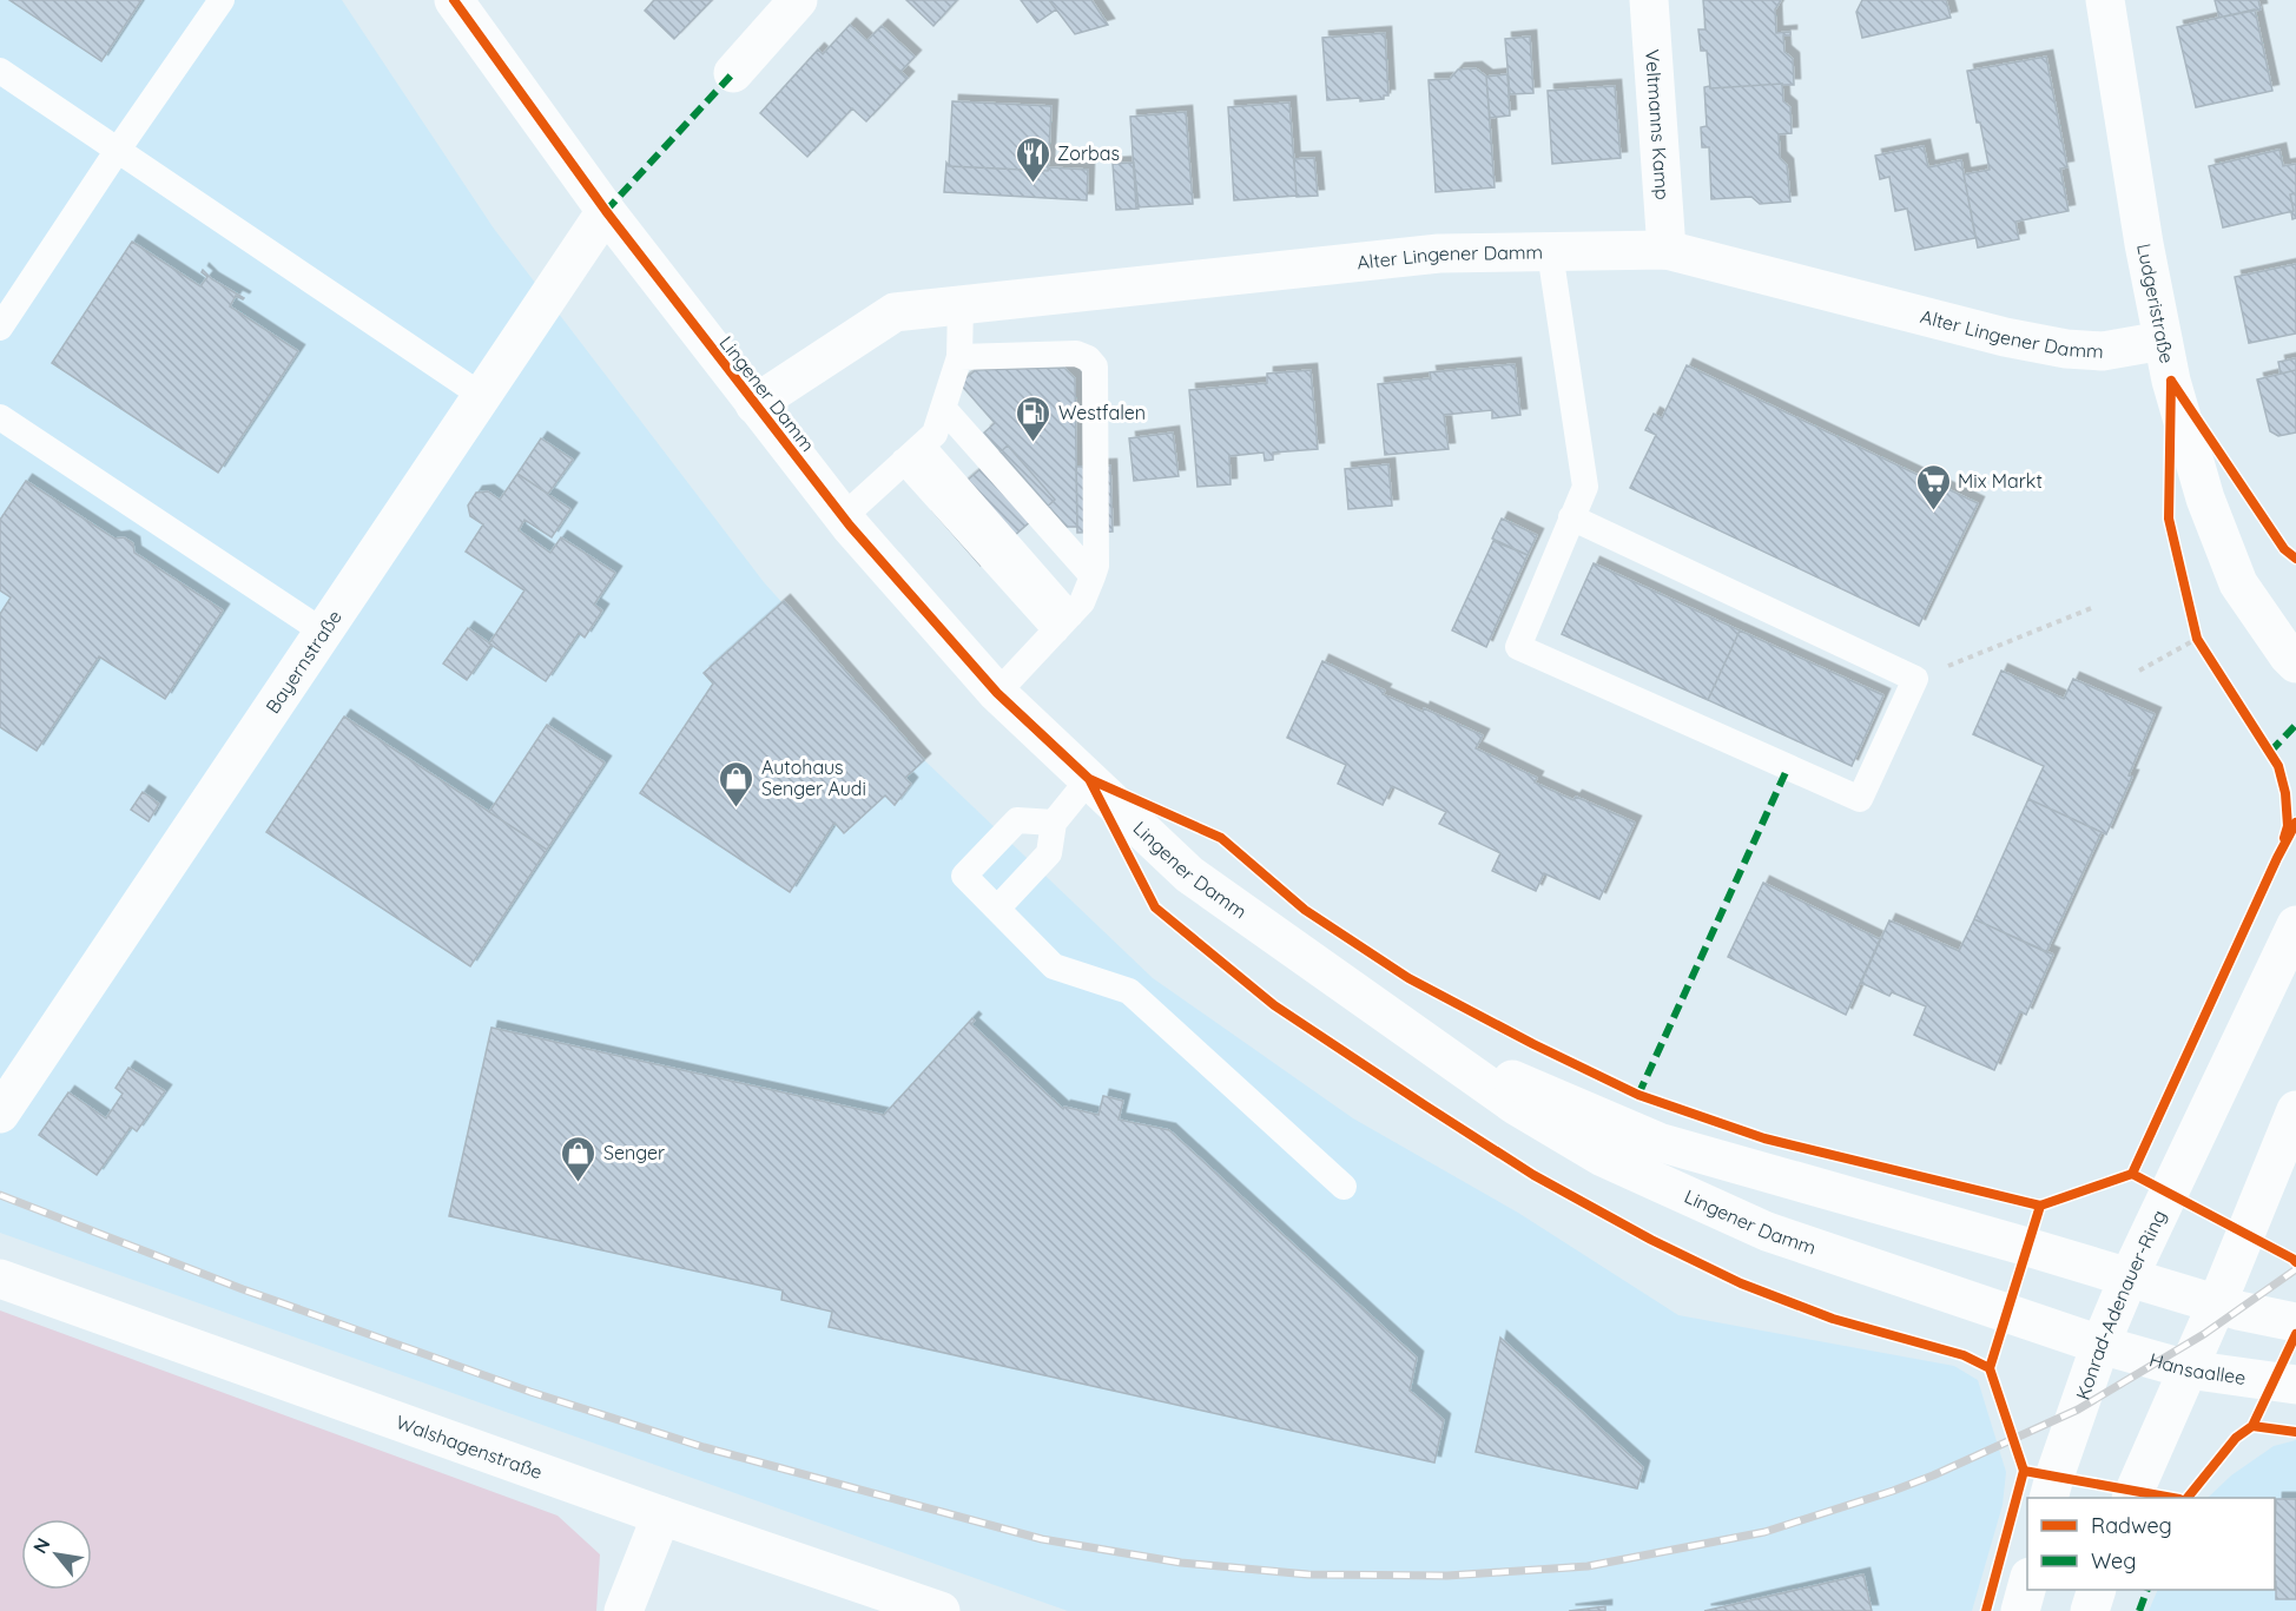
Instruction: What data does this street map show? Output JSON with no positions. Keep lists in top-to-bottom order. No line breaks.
{"streets":{"street":["Veltmanns Kamp","Alter Lingener Damm","Ludgeristraße","Lingener Damm","Bayernstraße","Konrad-Adenauer-Ring","Hansaallee","Walshagenstraße"]},"crossings":[["Veltmanns Kamp","Alter Lingener Damm"],["Alter Lingener Damm","Ludgeristraße"],["Alter Lingener Damm","Lingener Damm"],["Lingener Damm","Bayernstraße"],["Lingener Damm","Konrad-Adenauer-Ring"],["Lingener Damm","Hansaallee"],["Konrad-Adenauer-Ring","Hansaallee"]],"places":{"restaurant":["Zorbas"],"fuel station":["Westfalen"],"supermarket":["Mix Markt"],"shop":["Autohaus Senger Audi","Senger"]},"legend":["Radweg","Weg"],"north":"top left"}
